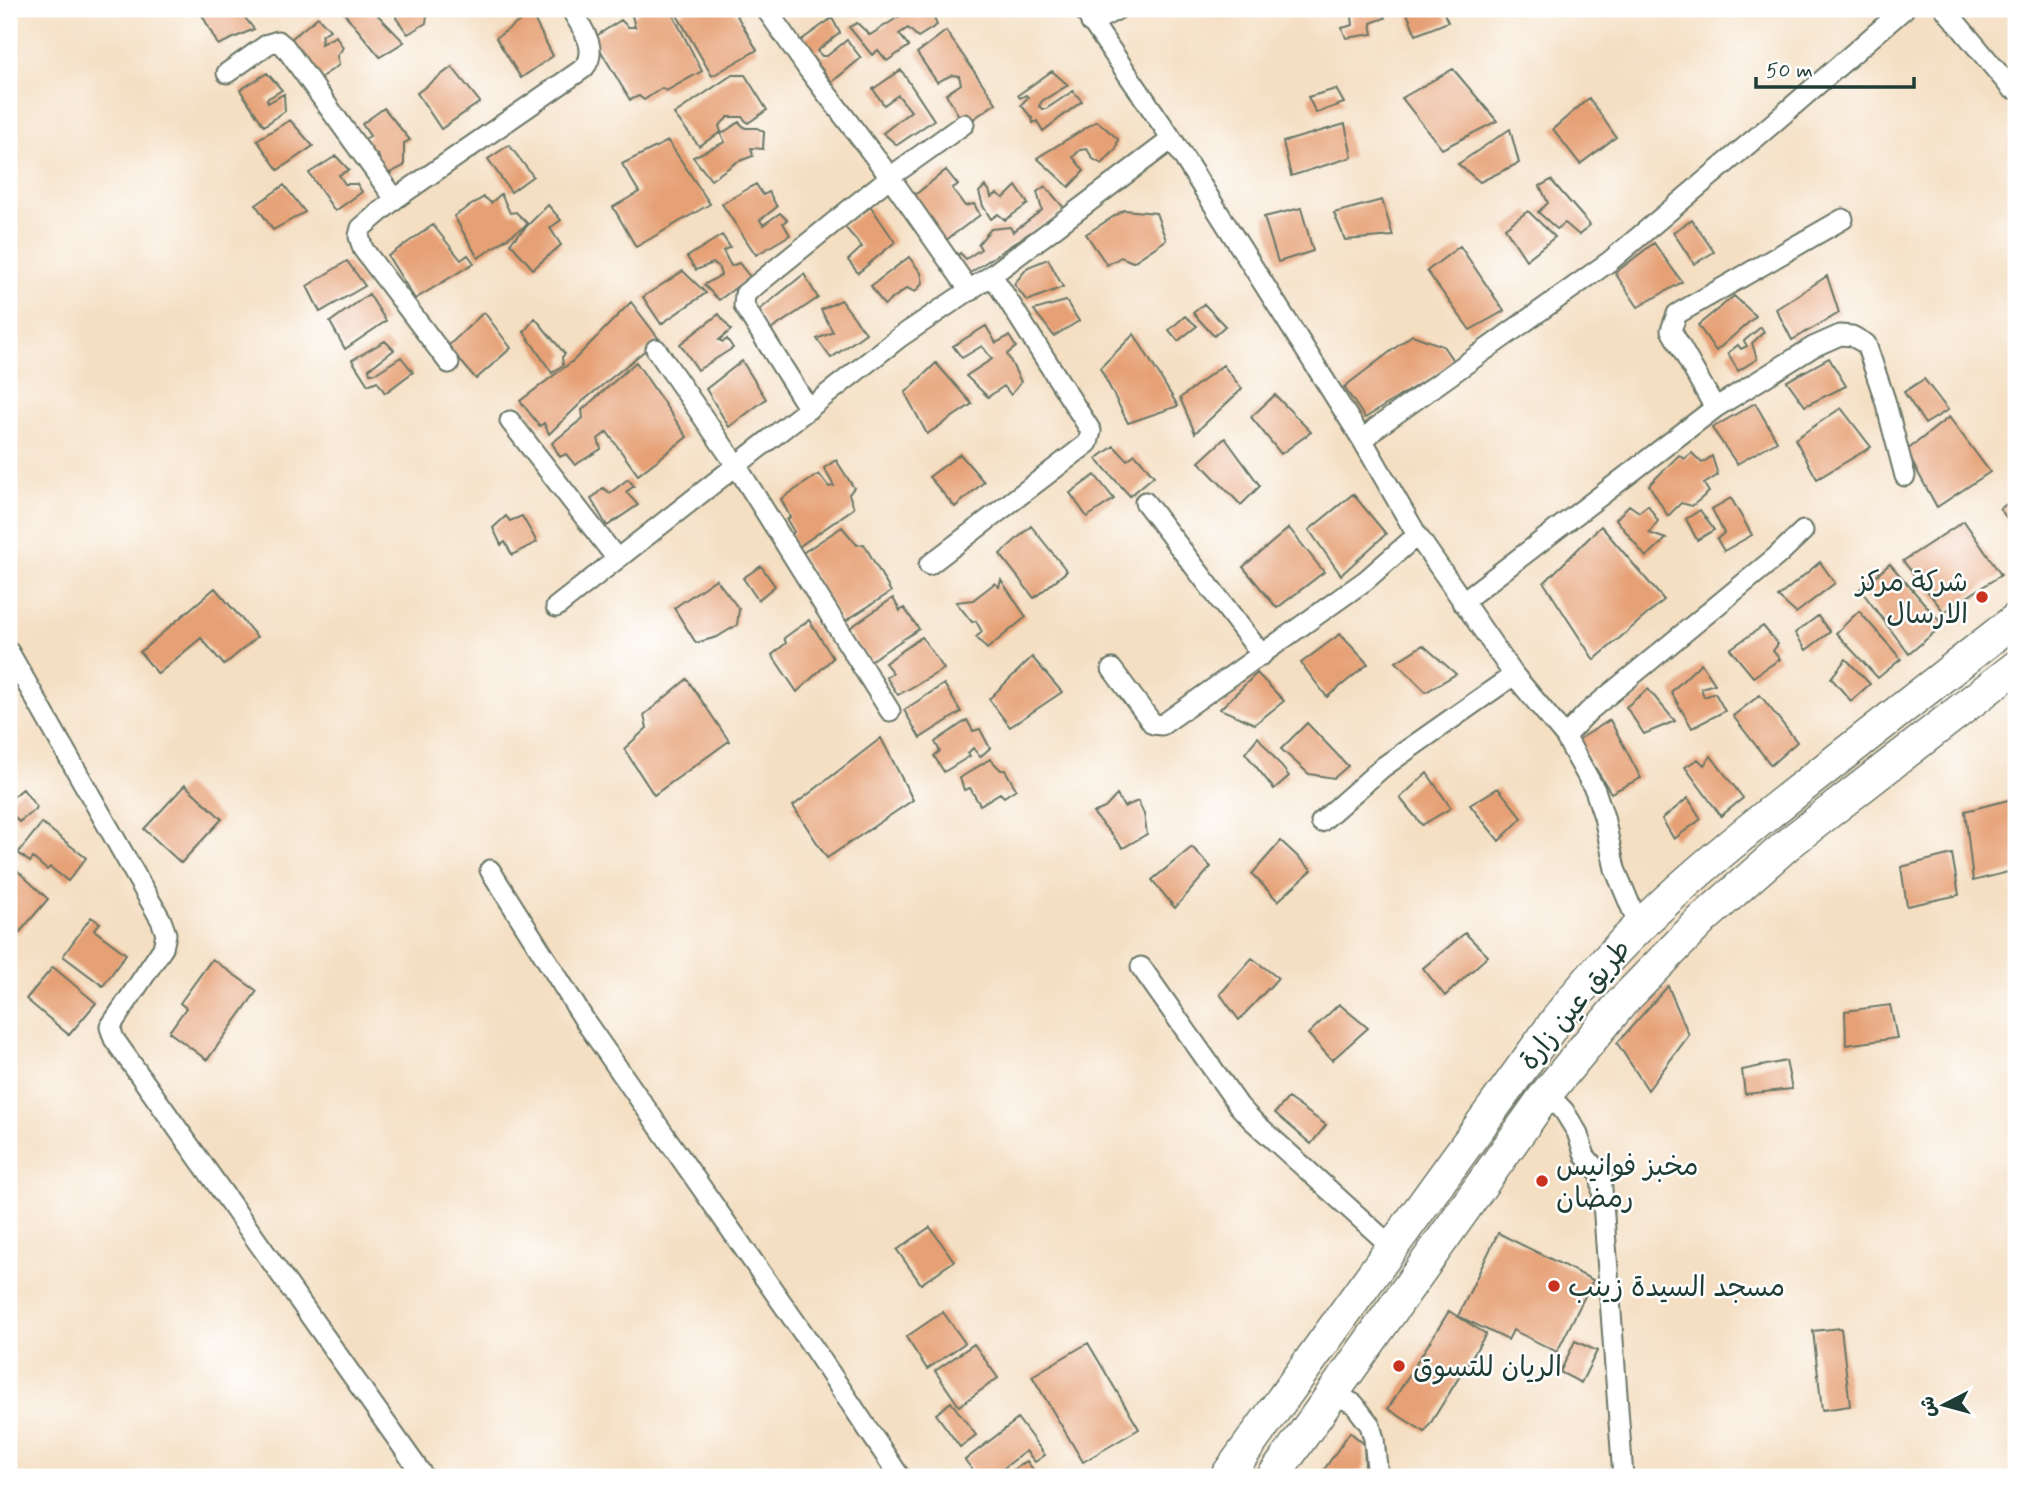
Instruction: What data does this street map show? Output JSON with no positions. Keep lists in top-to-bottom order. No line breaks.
{"streets":{"main road":["طريق عين زارة"]},"places":["شركة مركز الارسال","مخبز فوانيس رمضان","مسجد السيدة زينب","الريان للتسوق"],"scale_bar":"50 m","north":"left"}
